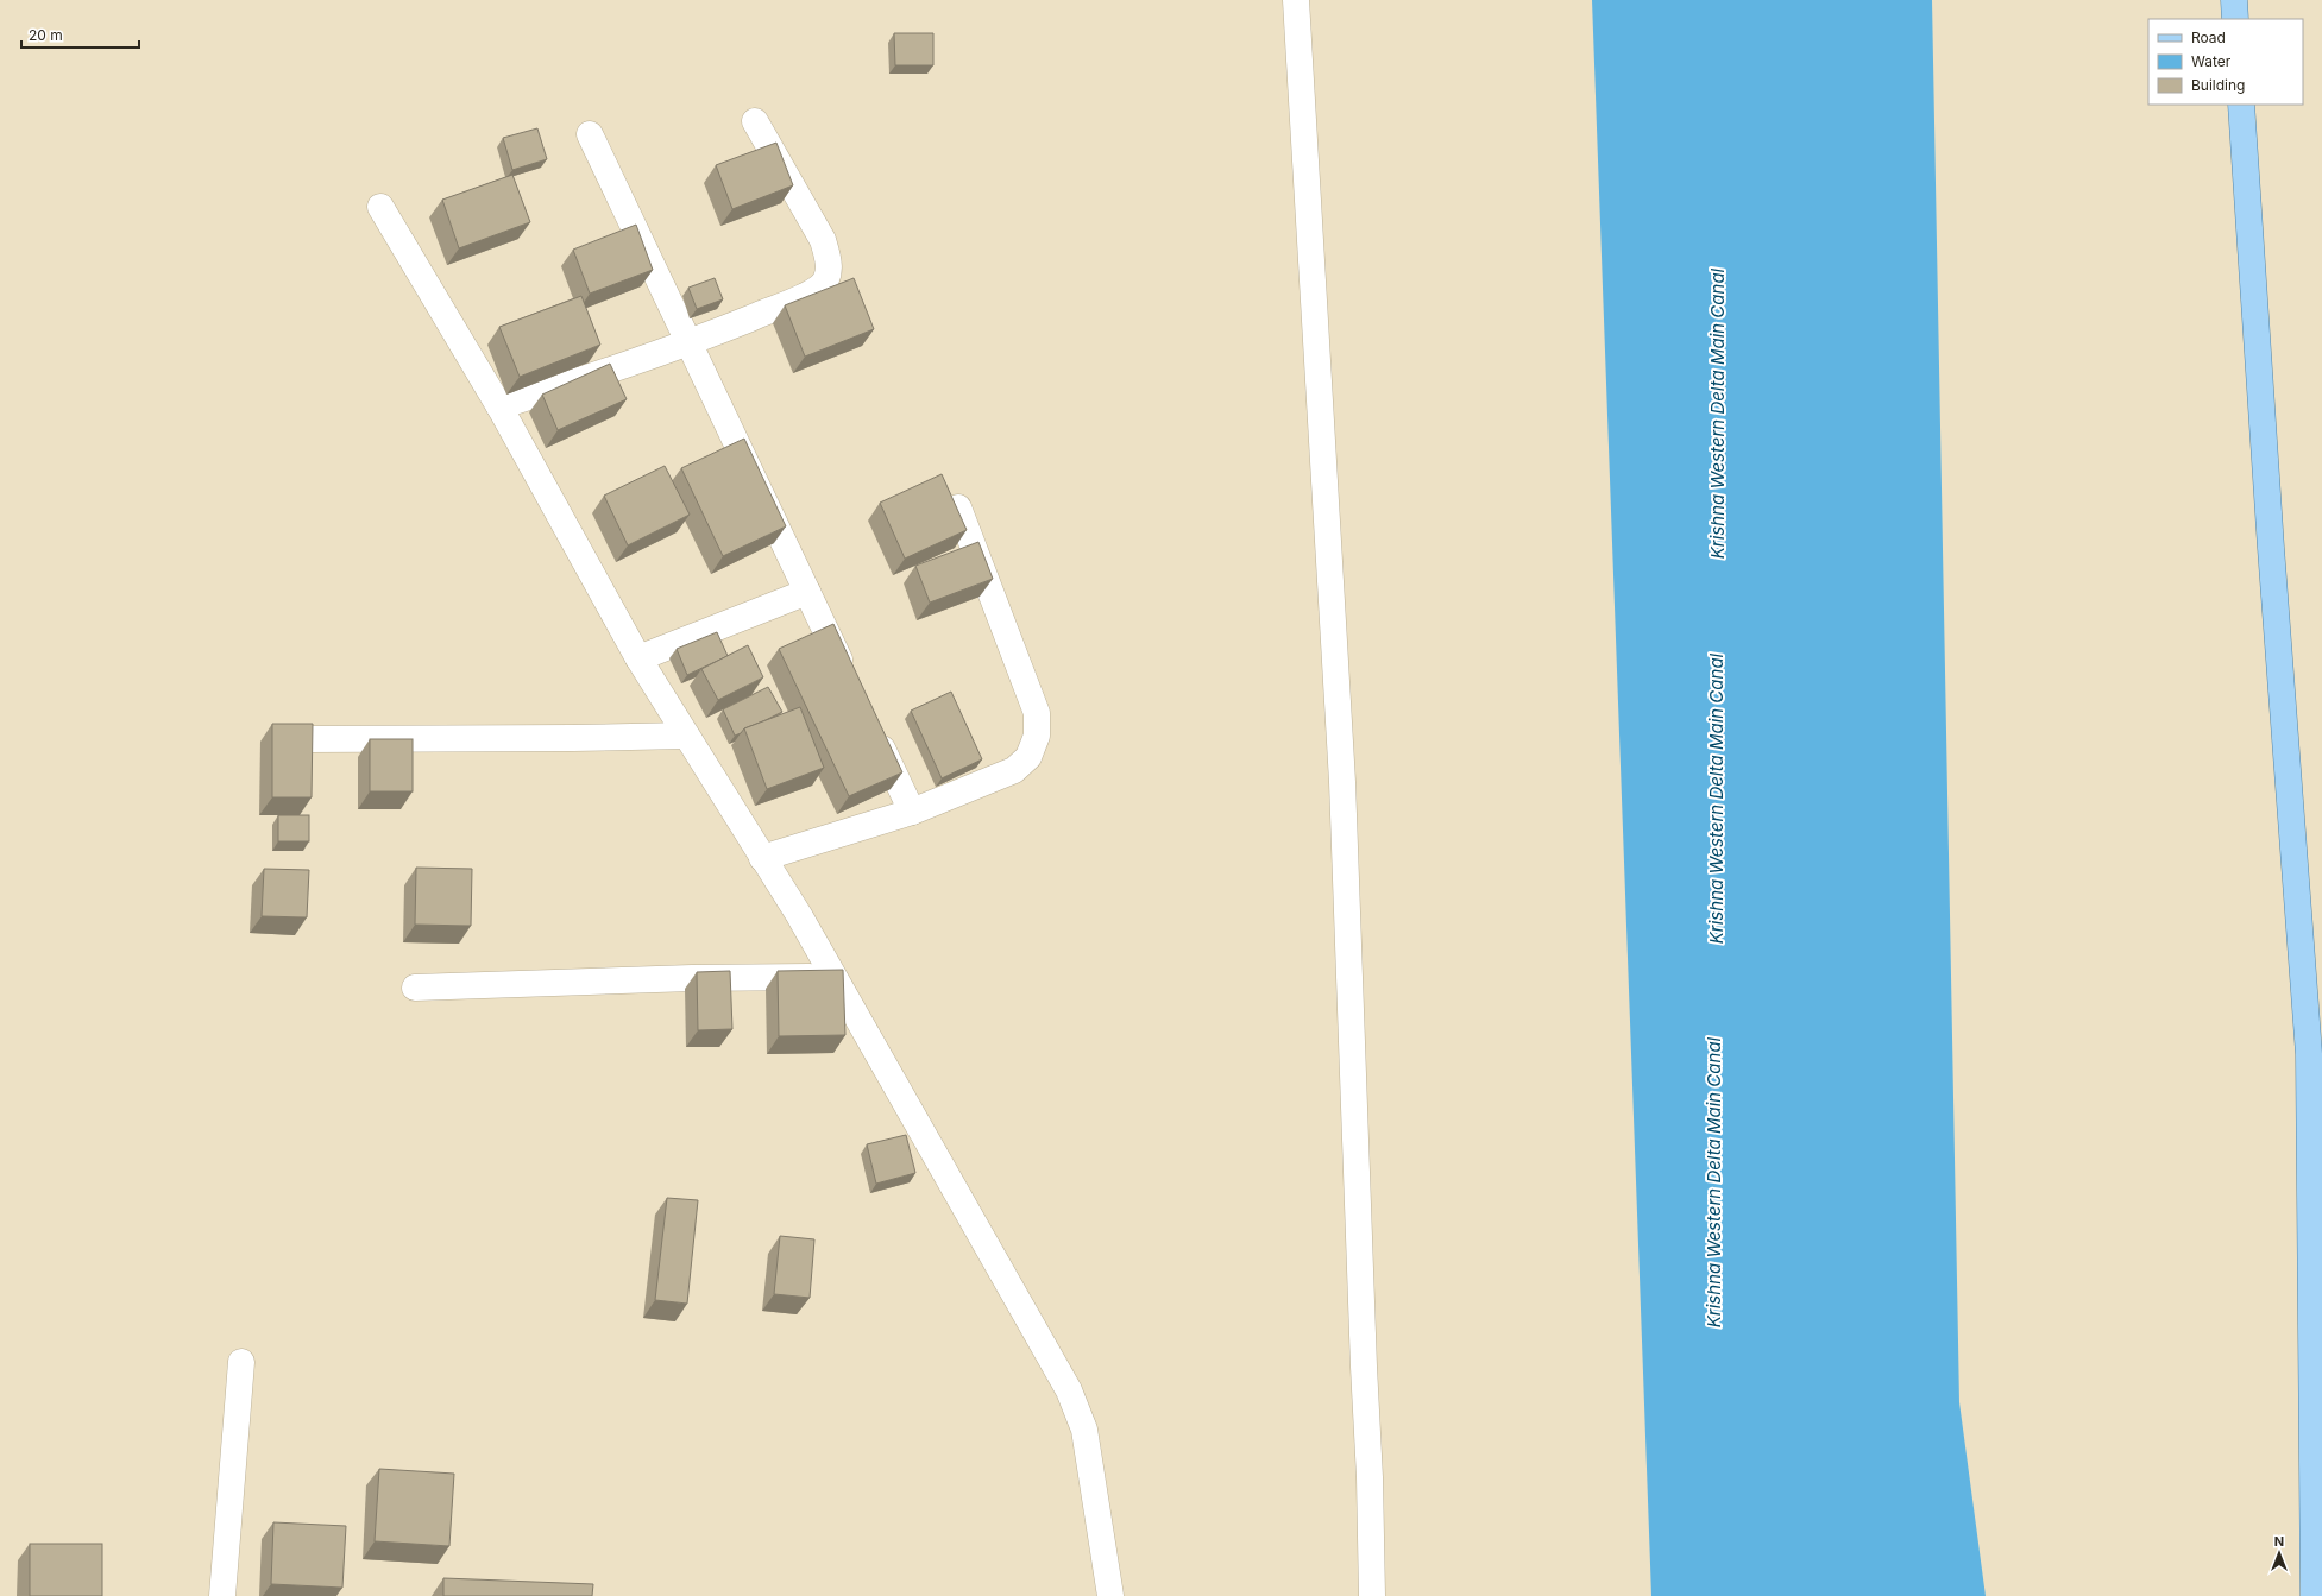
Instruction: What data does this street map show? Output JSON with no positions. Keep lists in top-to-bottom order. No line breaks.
{"water":["Krishna Western Delta Main Canal"],"legend":["Road","Water","Building"],"scale_bar":"20 m","north":"top"}
